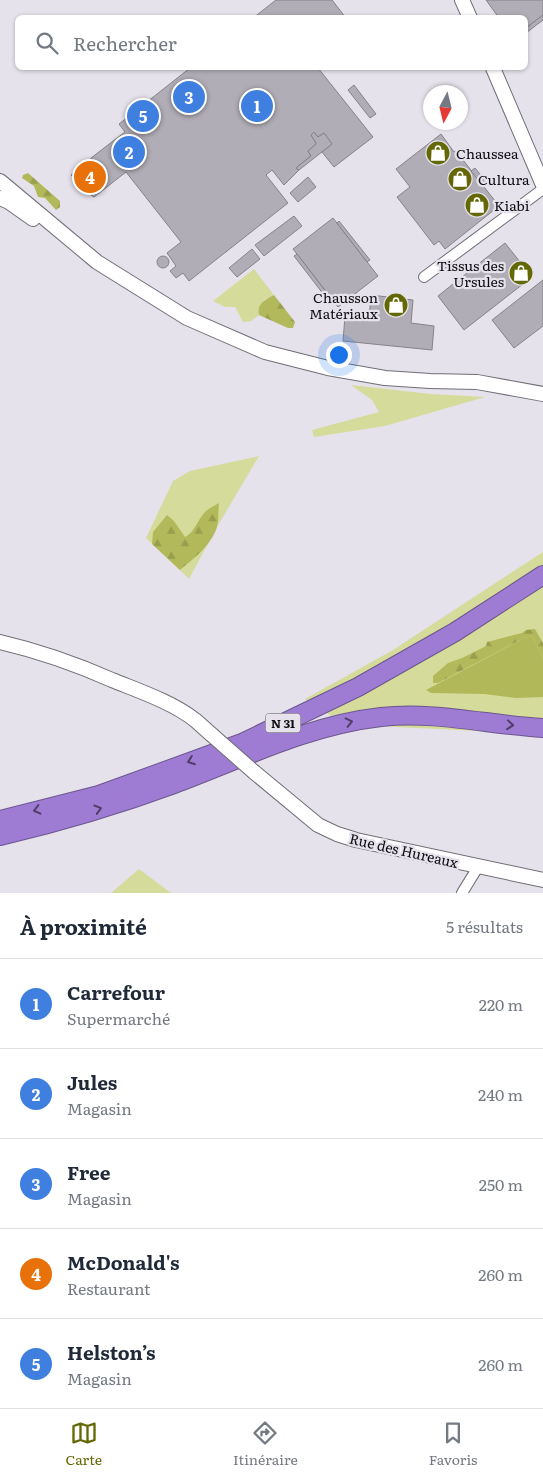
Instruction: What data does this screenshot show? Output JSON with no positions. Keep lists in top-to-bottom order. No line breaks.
{"streets":{"highway":["N 31"],"street":["Rue des Hureaux"]},"places":{"shop":["Chaussea","Cultura","Kiabi","Tissus des Ursules","Chausson Matériaux"]},"north":"bottom","page":{"search":"Rechercher","pins":["3","1","5","2","4"],"heading":["À proximité","5 résultats"],"list":[{"mark":"1","name":"Carrefour","note":"Supermarché","value":"220 m"},{"mark":"2","name":"Jules","note":"Magasin","value":"240 m"},{"mark":"3","name":"Free","note":"Magasin","value":"250 m"},{"mark":"4","name":"McDonald's","note":"Restaurant","value":"260 m"},{"mark":"5","name":"Helston’s","note":"Magasin","value":"260 m"}],"nav":["Carte","Itinéraire","Favoris"]}}
